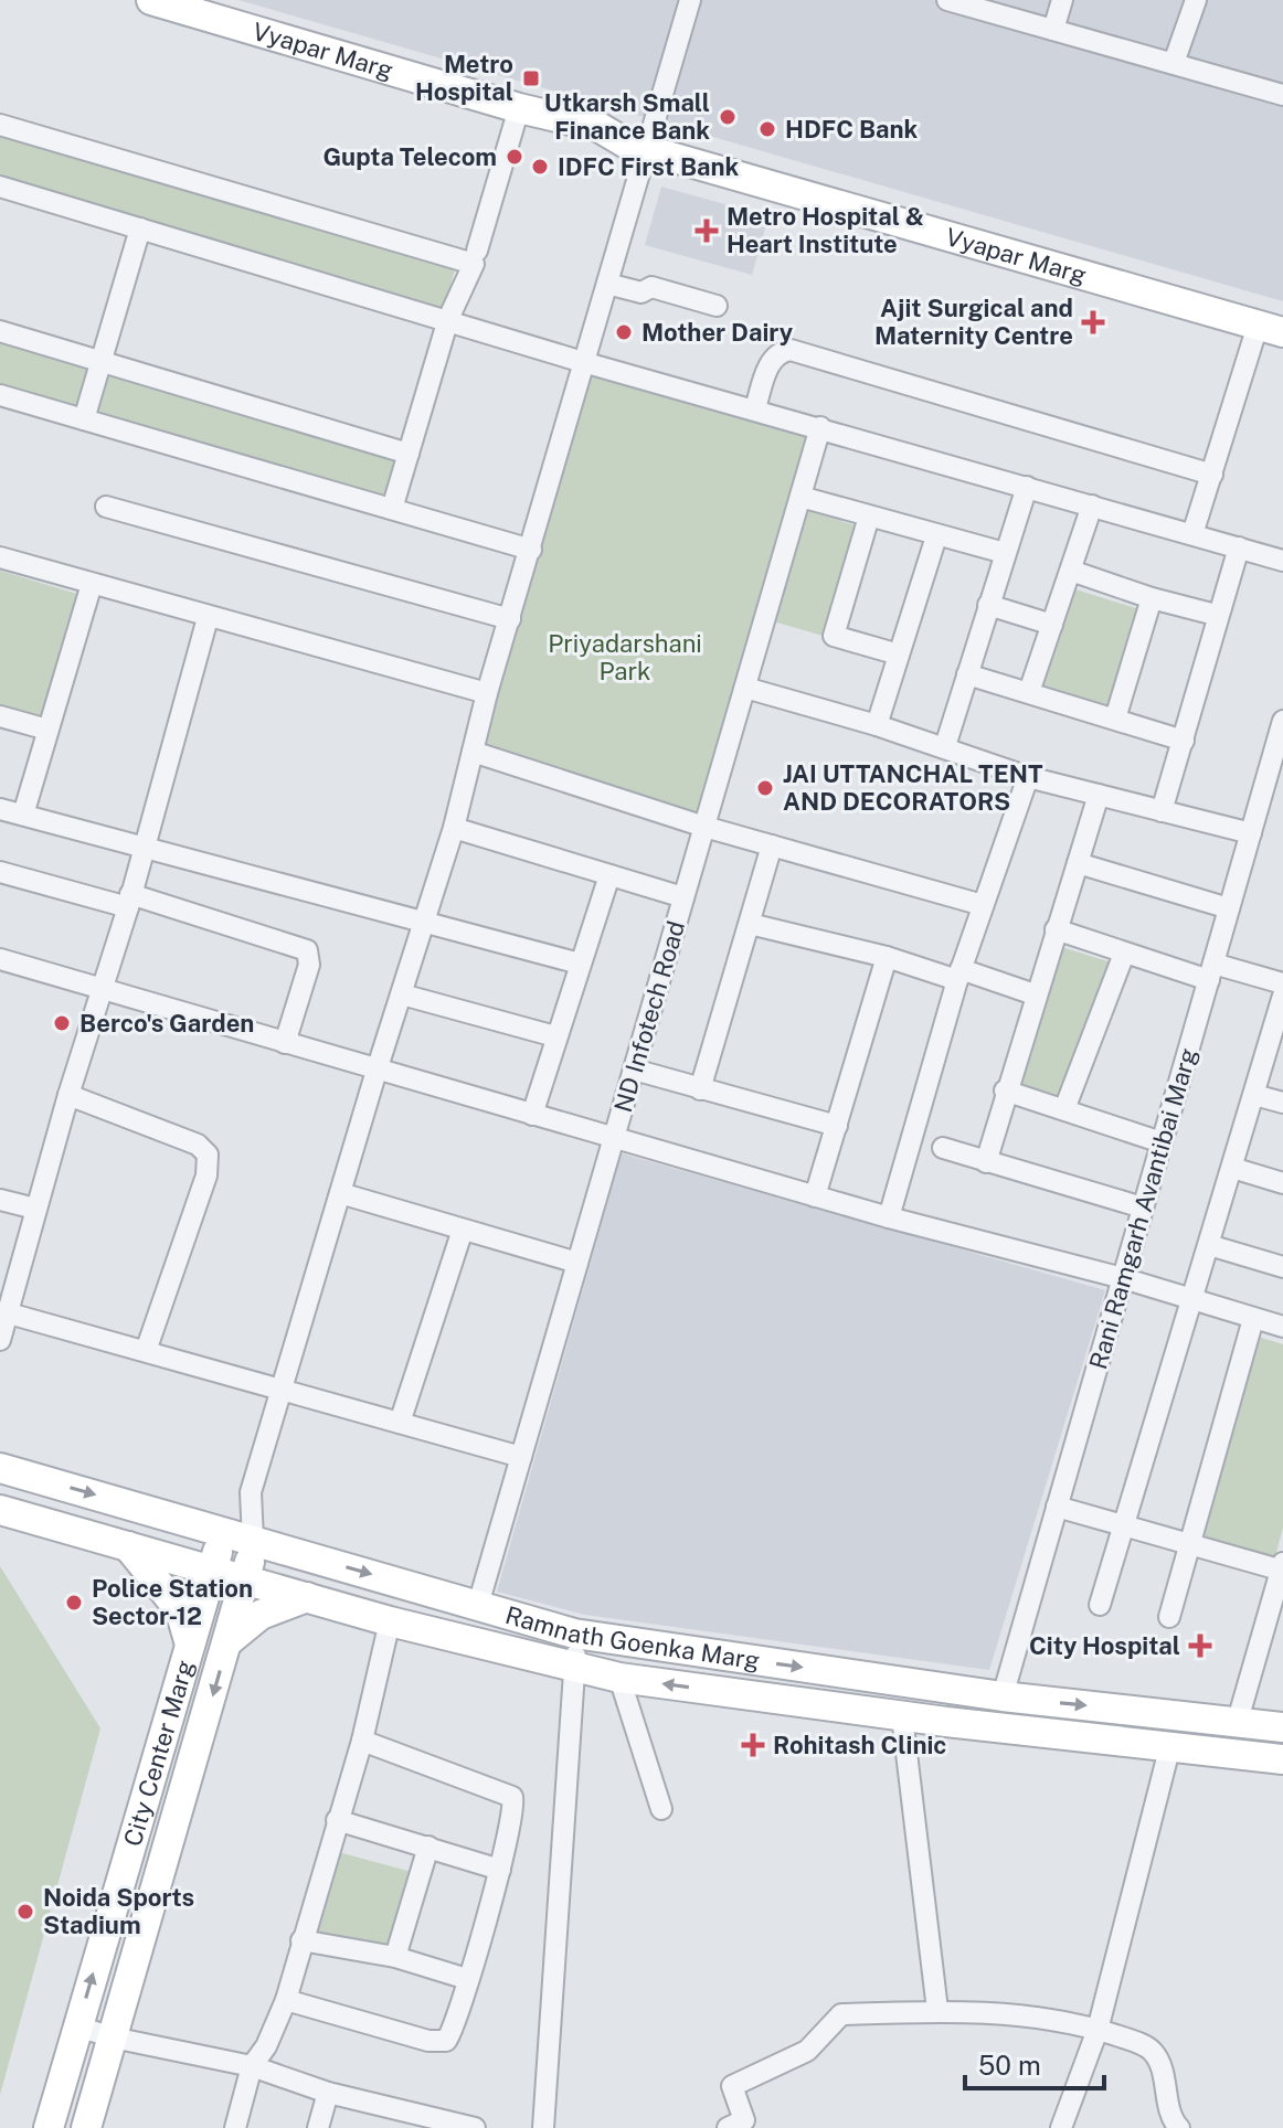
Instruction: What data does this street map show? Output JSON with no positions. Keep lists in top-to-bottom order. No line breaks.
{"streets":{"street":["Vyapar Marg","ND Infotech Road","Rani Ramgarh Avantibai Marg","Ramnath Goenka Marg","City Center Marg"]},"crossings":[["ND Infotech Road","Ramnath Goenka Marg"],["Rani Ramgarh Avantibai Marg","Ramnath Goenka Marg"],["Ramnath Goenka Marg","City Center Marg"]],"parks":["Priyadarshani Park"],"places":{"transit":["Metro Hospital"],"other":["Utkarsh Small Finance Bank","HDFC Bank","Gupta Telecom","IDFC First Bank","Mother Dairy","JAI UTTANCHAL TENT AND DECORATORS","Berco's Garden","Police Station Sector-12","Noida Sports Stadium"],"health":["Metro Hospital & Heart Institute","Ajit Surgical and Maternity Centre","City Hospital","Rohitash Clinic"]},"scale_bar":"50 m"}
